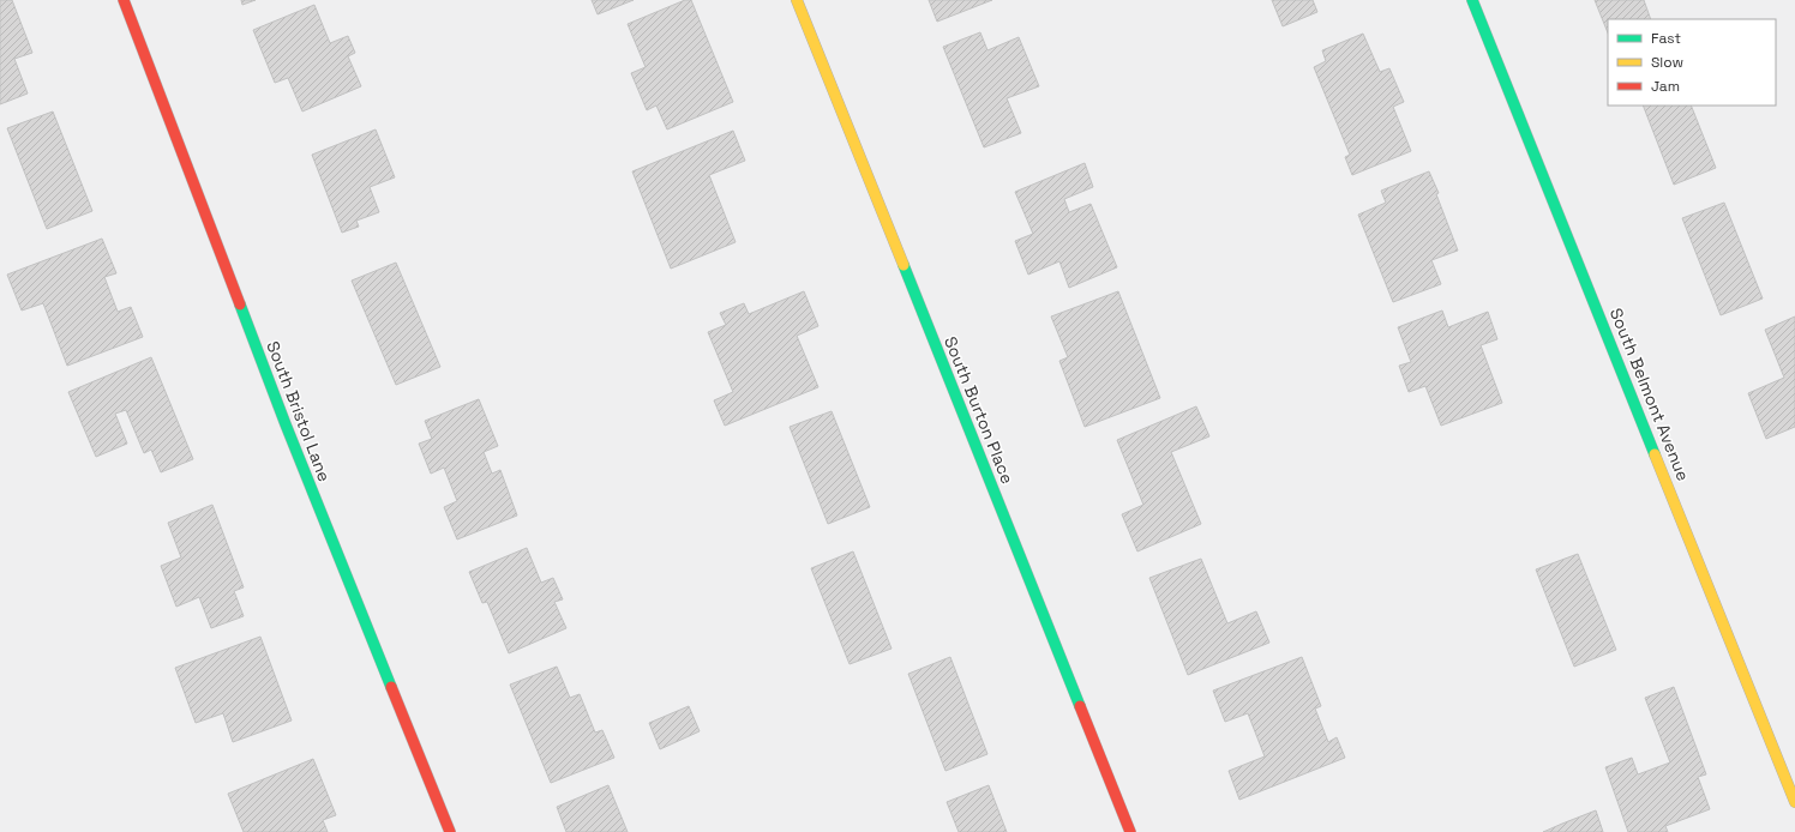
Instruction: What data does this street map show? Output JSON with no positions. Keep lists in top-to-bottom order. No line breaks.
{"streets":{"street":["South Belmont Avenue","South Burton Place","South Bristol Lane"]},"legend":["Fast","Slow","Jam"]}
